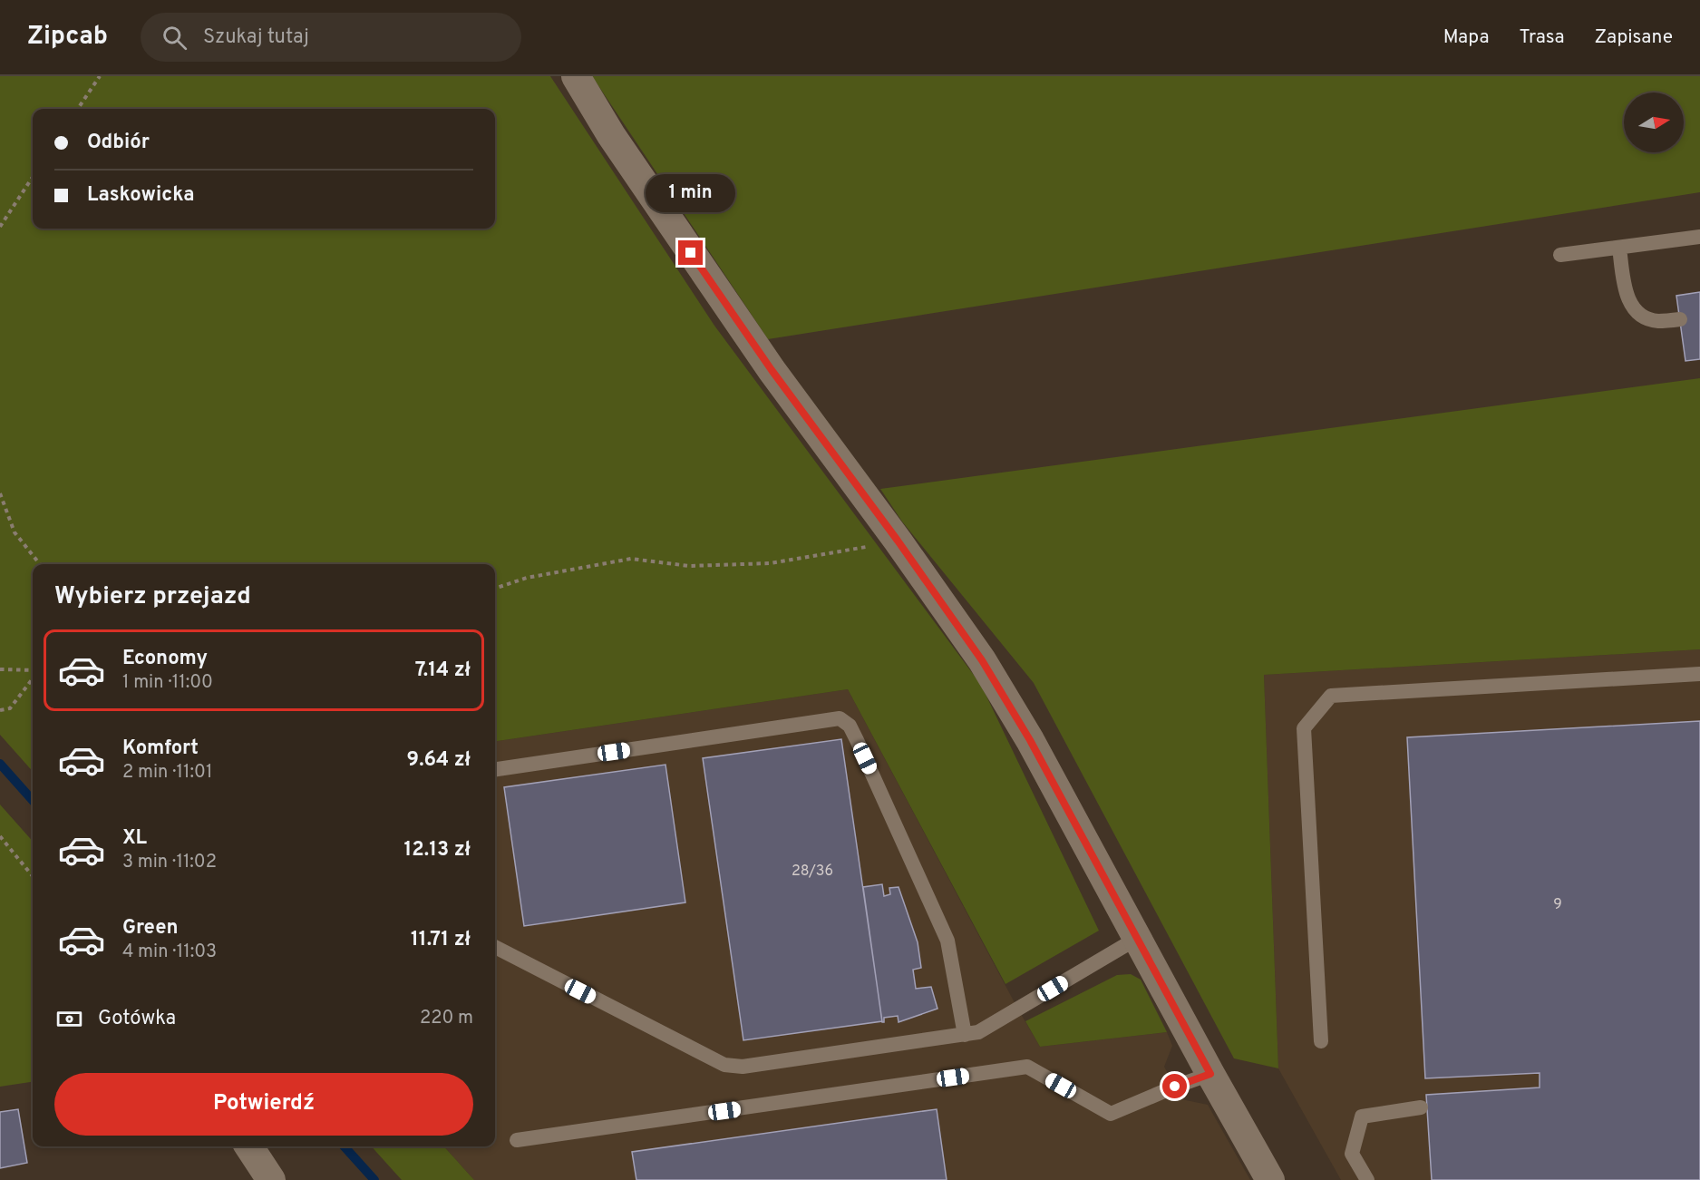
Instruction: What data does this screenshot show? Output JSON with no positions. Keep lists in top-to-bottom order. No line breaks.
{"house_numbers":["28/36","9"],"north":"right","page":{"header":"Zipcab","search":"Szukaj tutaj","nav":["Mapa","Trasa","Zapisane"],"banner":["Odbiór","Laskowicka"],"bubble":"1 min","heading":"Wybierz przejazd","list":[{"name":"Economy","note":"1 min · 11:00","value":"7.14 zł"},{"name":"Komfort","note":"2 min · 11:01","value":"9.64 zł"},{"name":"XL","note":"3 min · 11:02","value":"12.13 zł"},{"name":"Green","note":"4 min · 11:03","value":"11.71 zł"}],"pay":["Gotówka","220 m"],"buttons":"Potwierdź"}}
